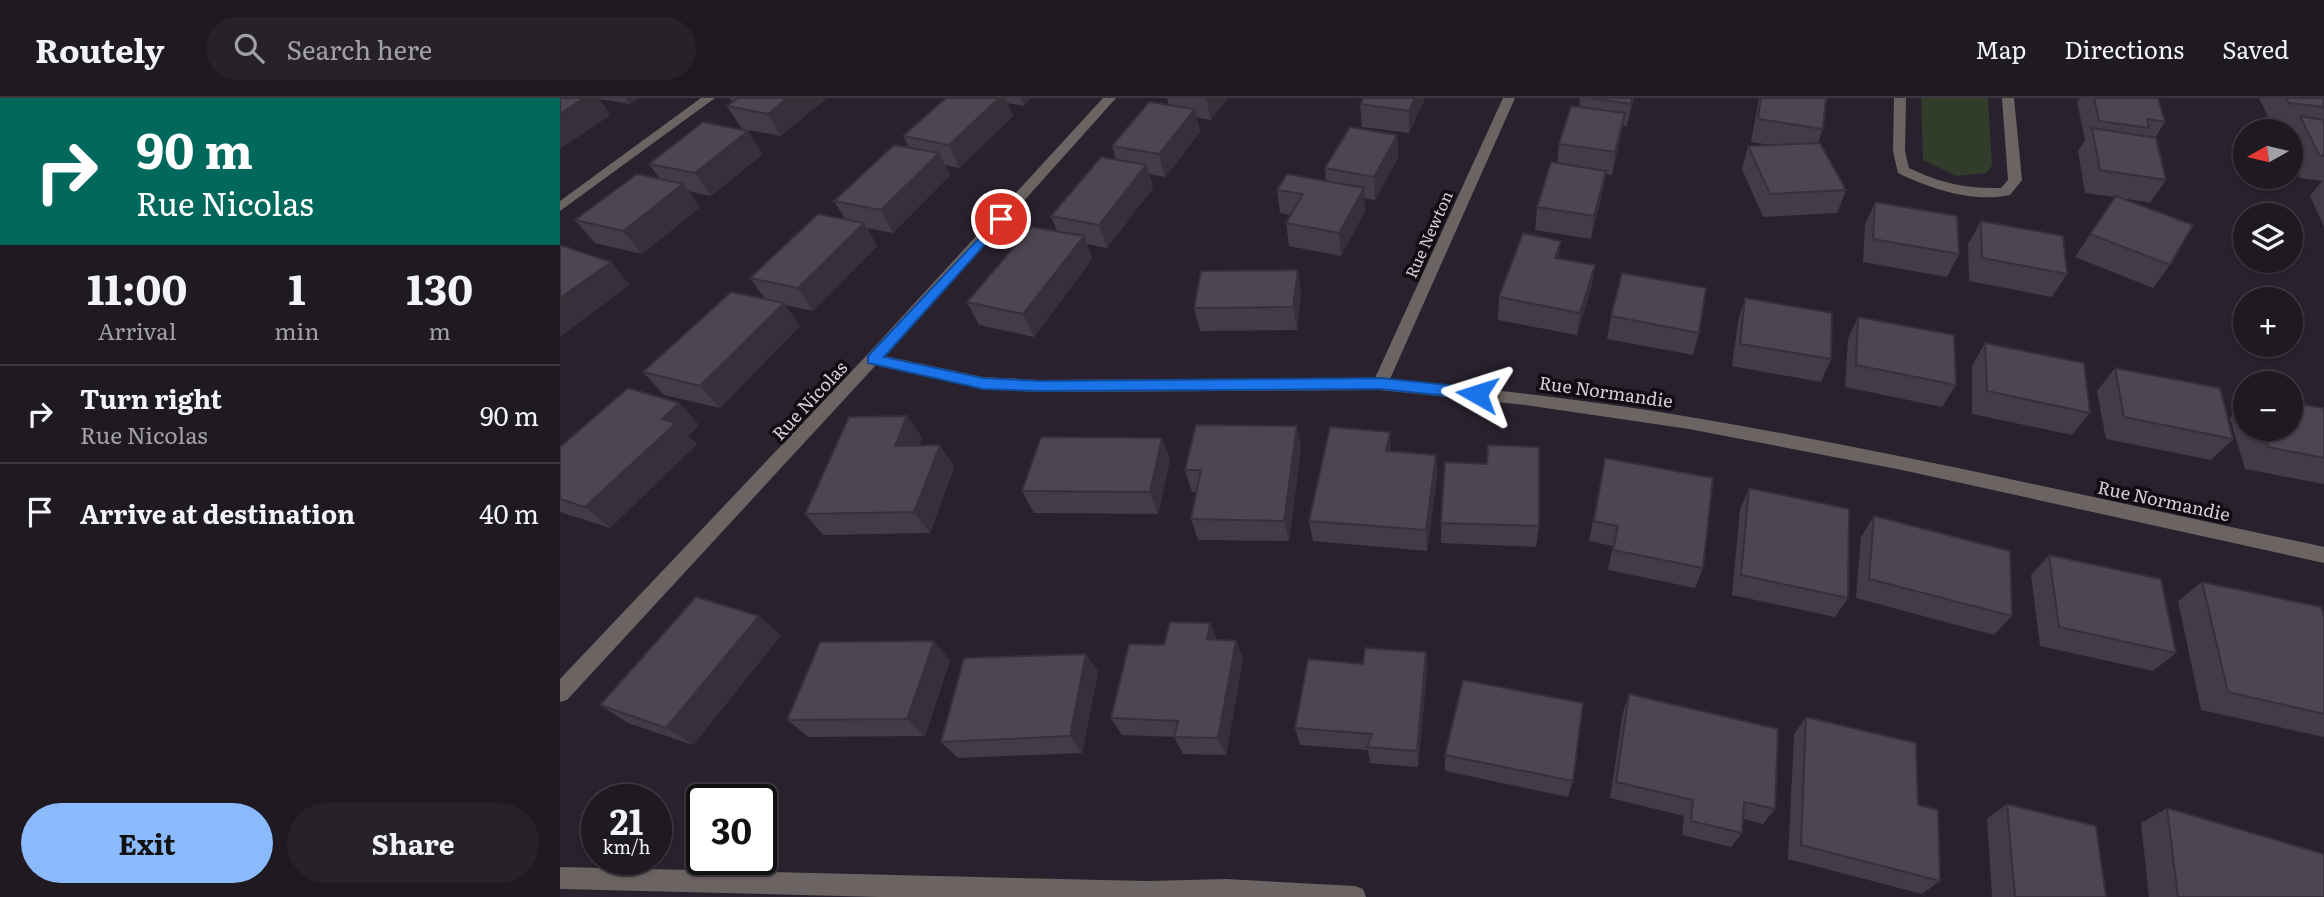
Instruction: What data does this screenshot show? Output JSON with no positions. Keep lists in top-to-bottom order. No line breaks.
{"streets":{"street":["Rue Newton","Rue Normandie","Rue Nicolas"]},"crossings":[["Rue Newton","Rue Normandie"],["Rue Normandie","Rue Nicolas"]],"north":"left","page":{"header":"Routely","search":"Search here","nav":["Map","Directions","Saved"],"turn":["90 m","Rue Nicolas"],"map_buttons":["+","−"],"eta":["11:00","Arrival","1","min","130","m"],"list":[{"name":"Turn right","note":"Rue Nicolas","value":"90 m"},{"name":"Arrive at destination","value":"40 m"}],"speed":"21 km/h","limit":"30","buttons":["Exit","Share"]}}
